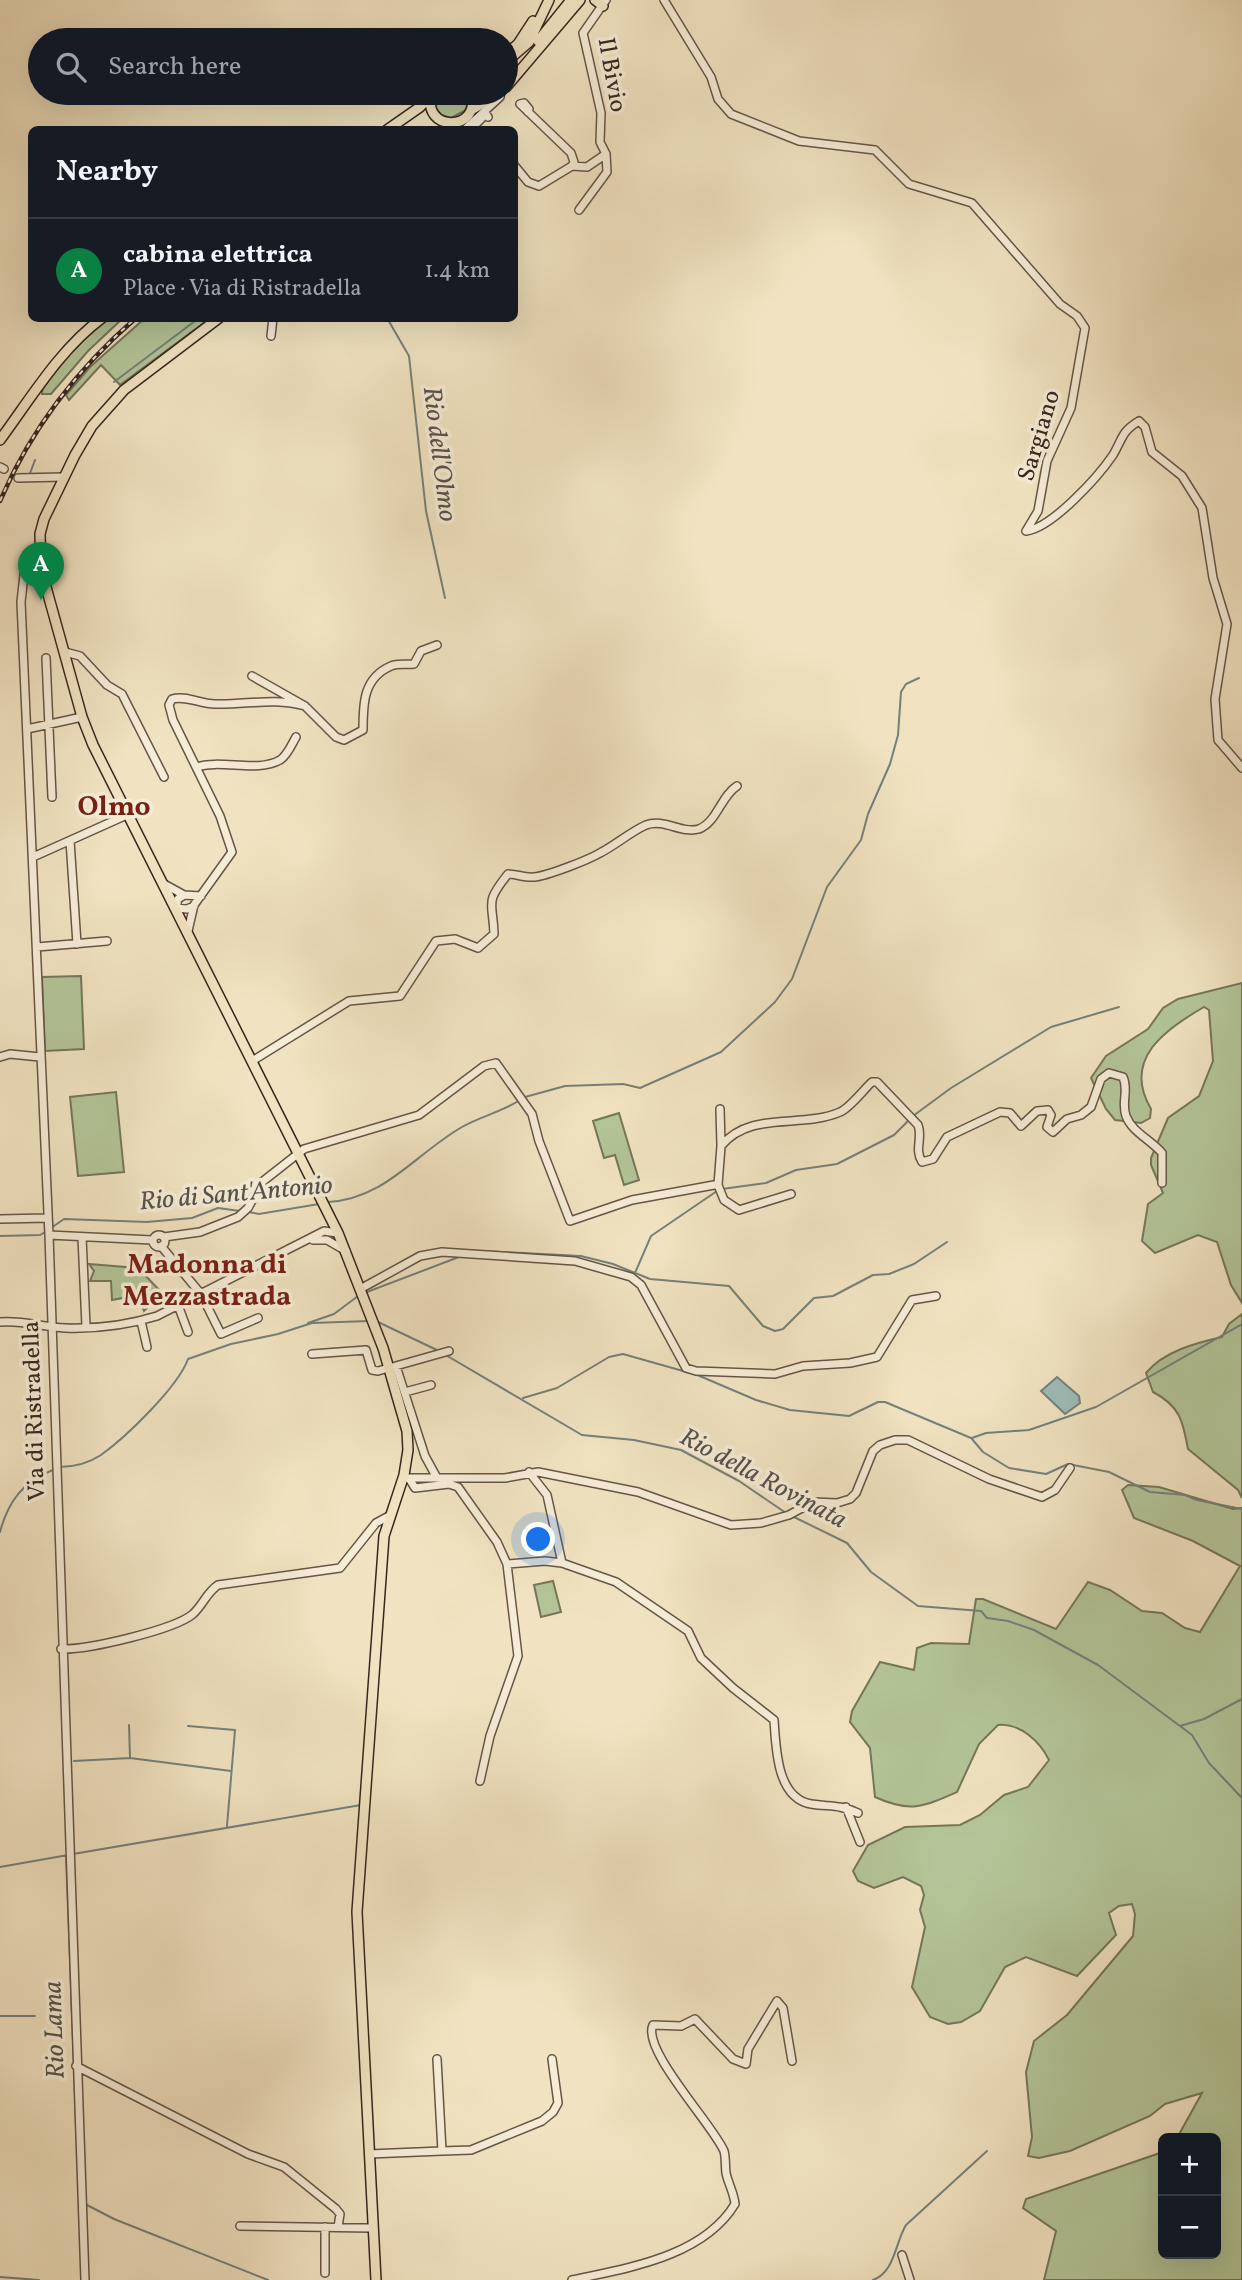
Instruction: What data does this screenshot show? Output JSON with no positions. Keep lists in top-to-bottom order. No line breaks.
{"streets":{"street":["Il Bivio","Sargiano","Via di Ristradella"]},"districts":["Olmo","Madonna di Mezzastrada"],"water":["Rio dell'Olmo","Rio di Sant'Antonio","Rio della Rovinata","Rio Lama"],"page":{"search":"Search here","heading":"Nearby","list":[{"mark":"A","name":"cabina elettrica","note":"Place · Via di Ristradella","value":"1.4 km"}],"pins":"A","map_buttons":["+","−"]}}
